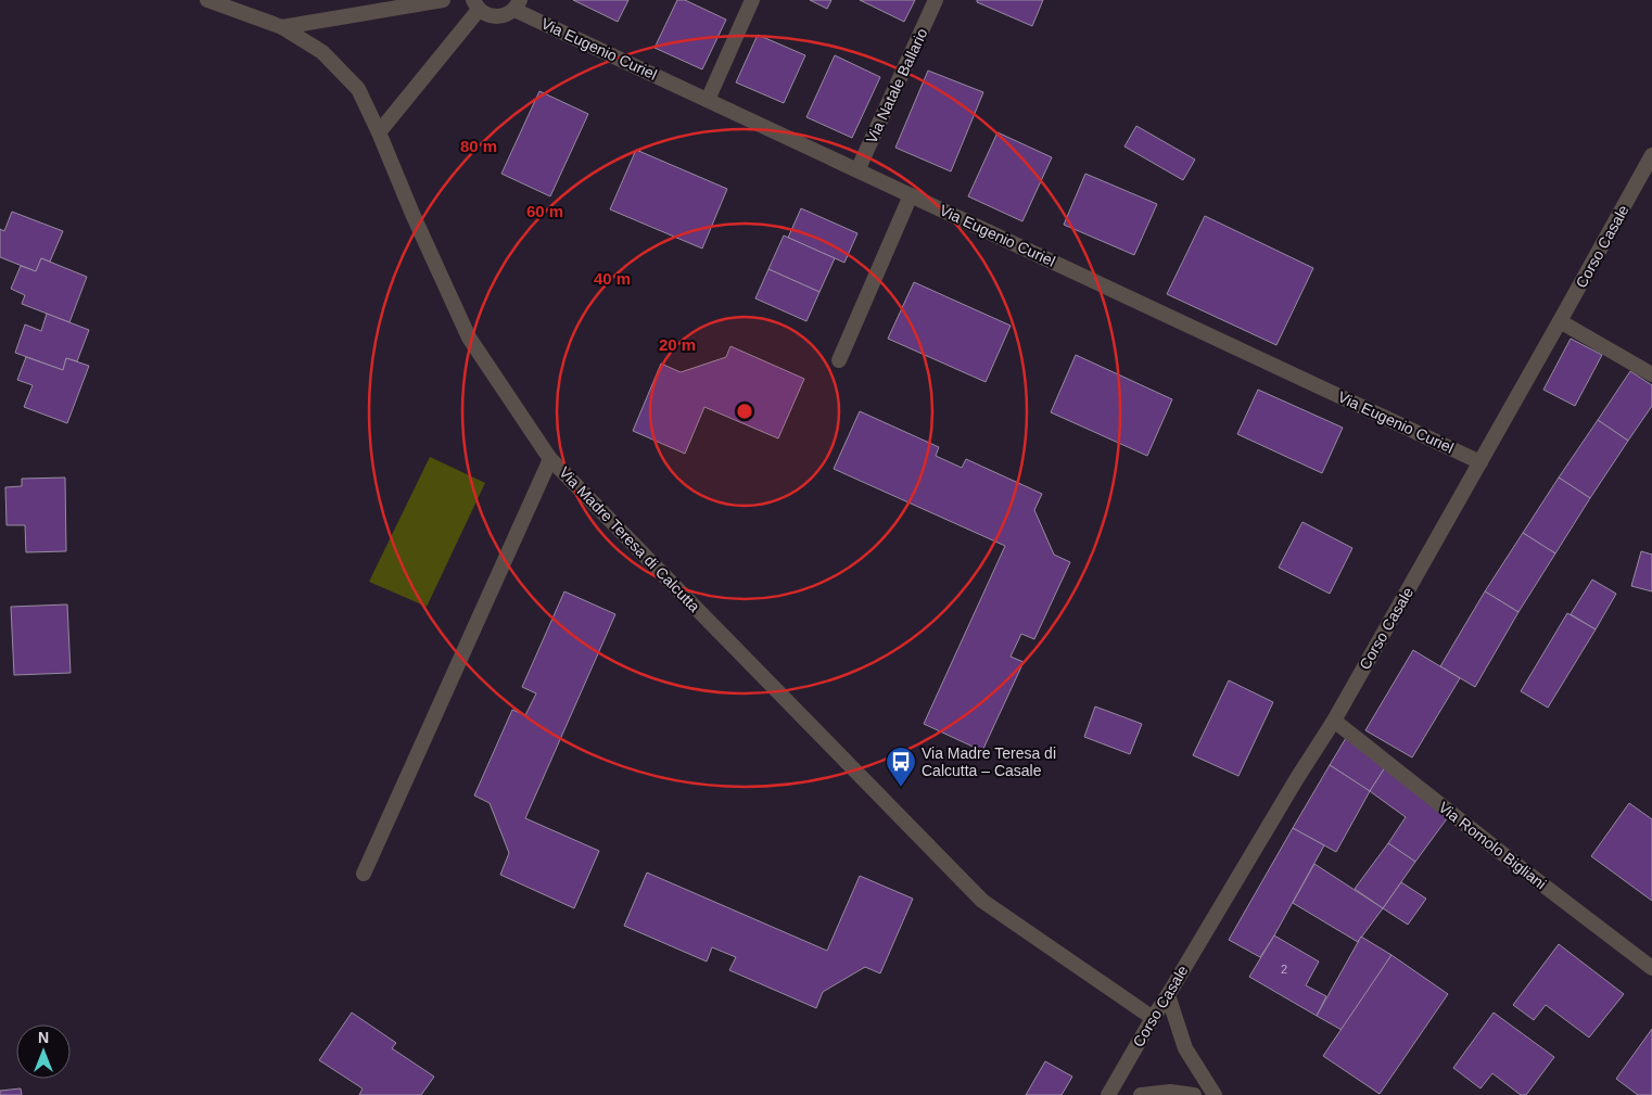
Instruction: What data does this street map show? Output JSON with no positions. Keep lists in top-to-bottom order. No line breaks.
{"streets":{"street":["Via Eugenio Curiel","Via Natale Ballario","Corso Casale","Via Madre Teresa di Calcutta","Via Romolo Bigliani"]},"crossings":[["Via Eugenio Curiel","Via Natale Ballario"],["Via Eugenio Curiel","Corso Casale"],["Corso Casale","Via Madre Teresa di Calcutta"],["Corso Casale","Via Romolo Bigliani"]],"places":{"bus stop":["Via Madre Teresa di Calcutta – Casale"]},"house_numbers":["2"],"north":"top","rings":["80 m","60 m","40 m","20 m"]}
